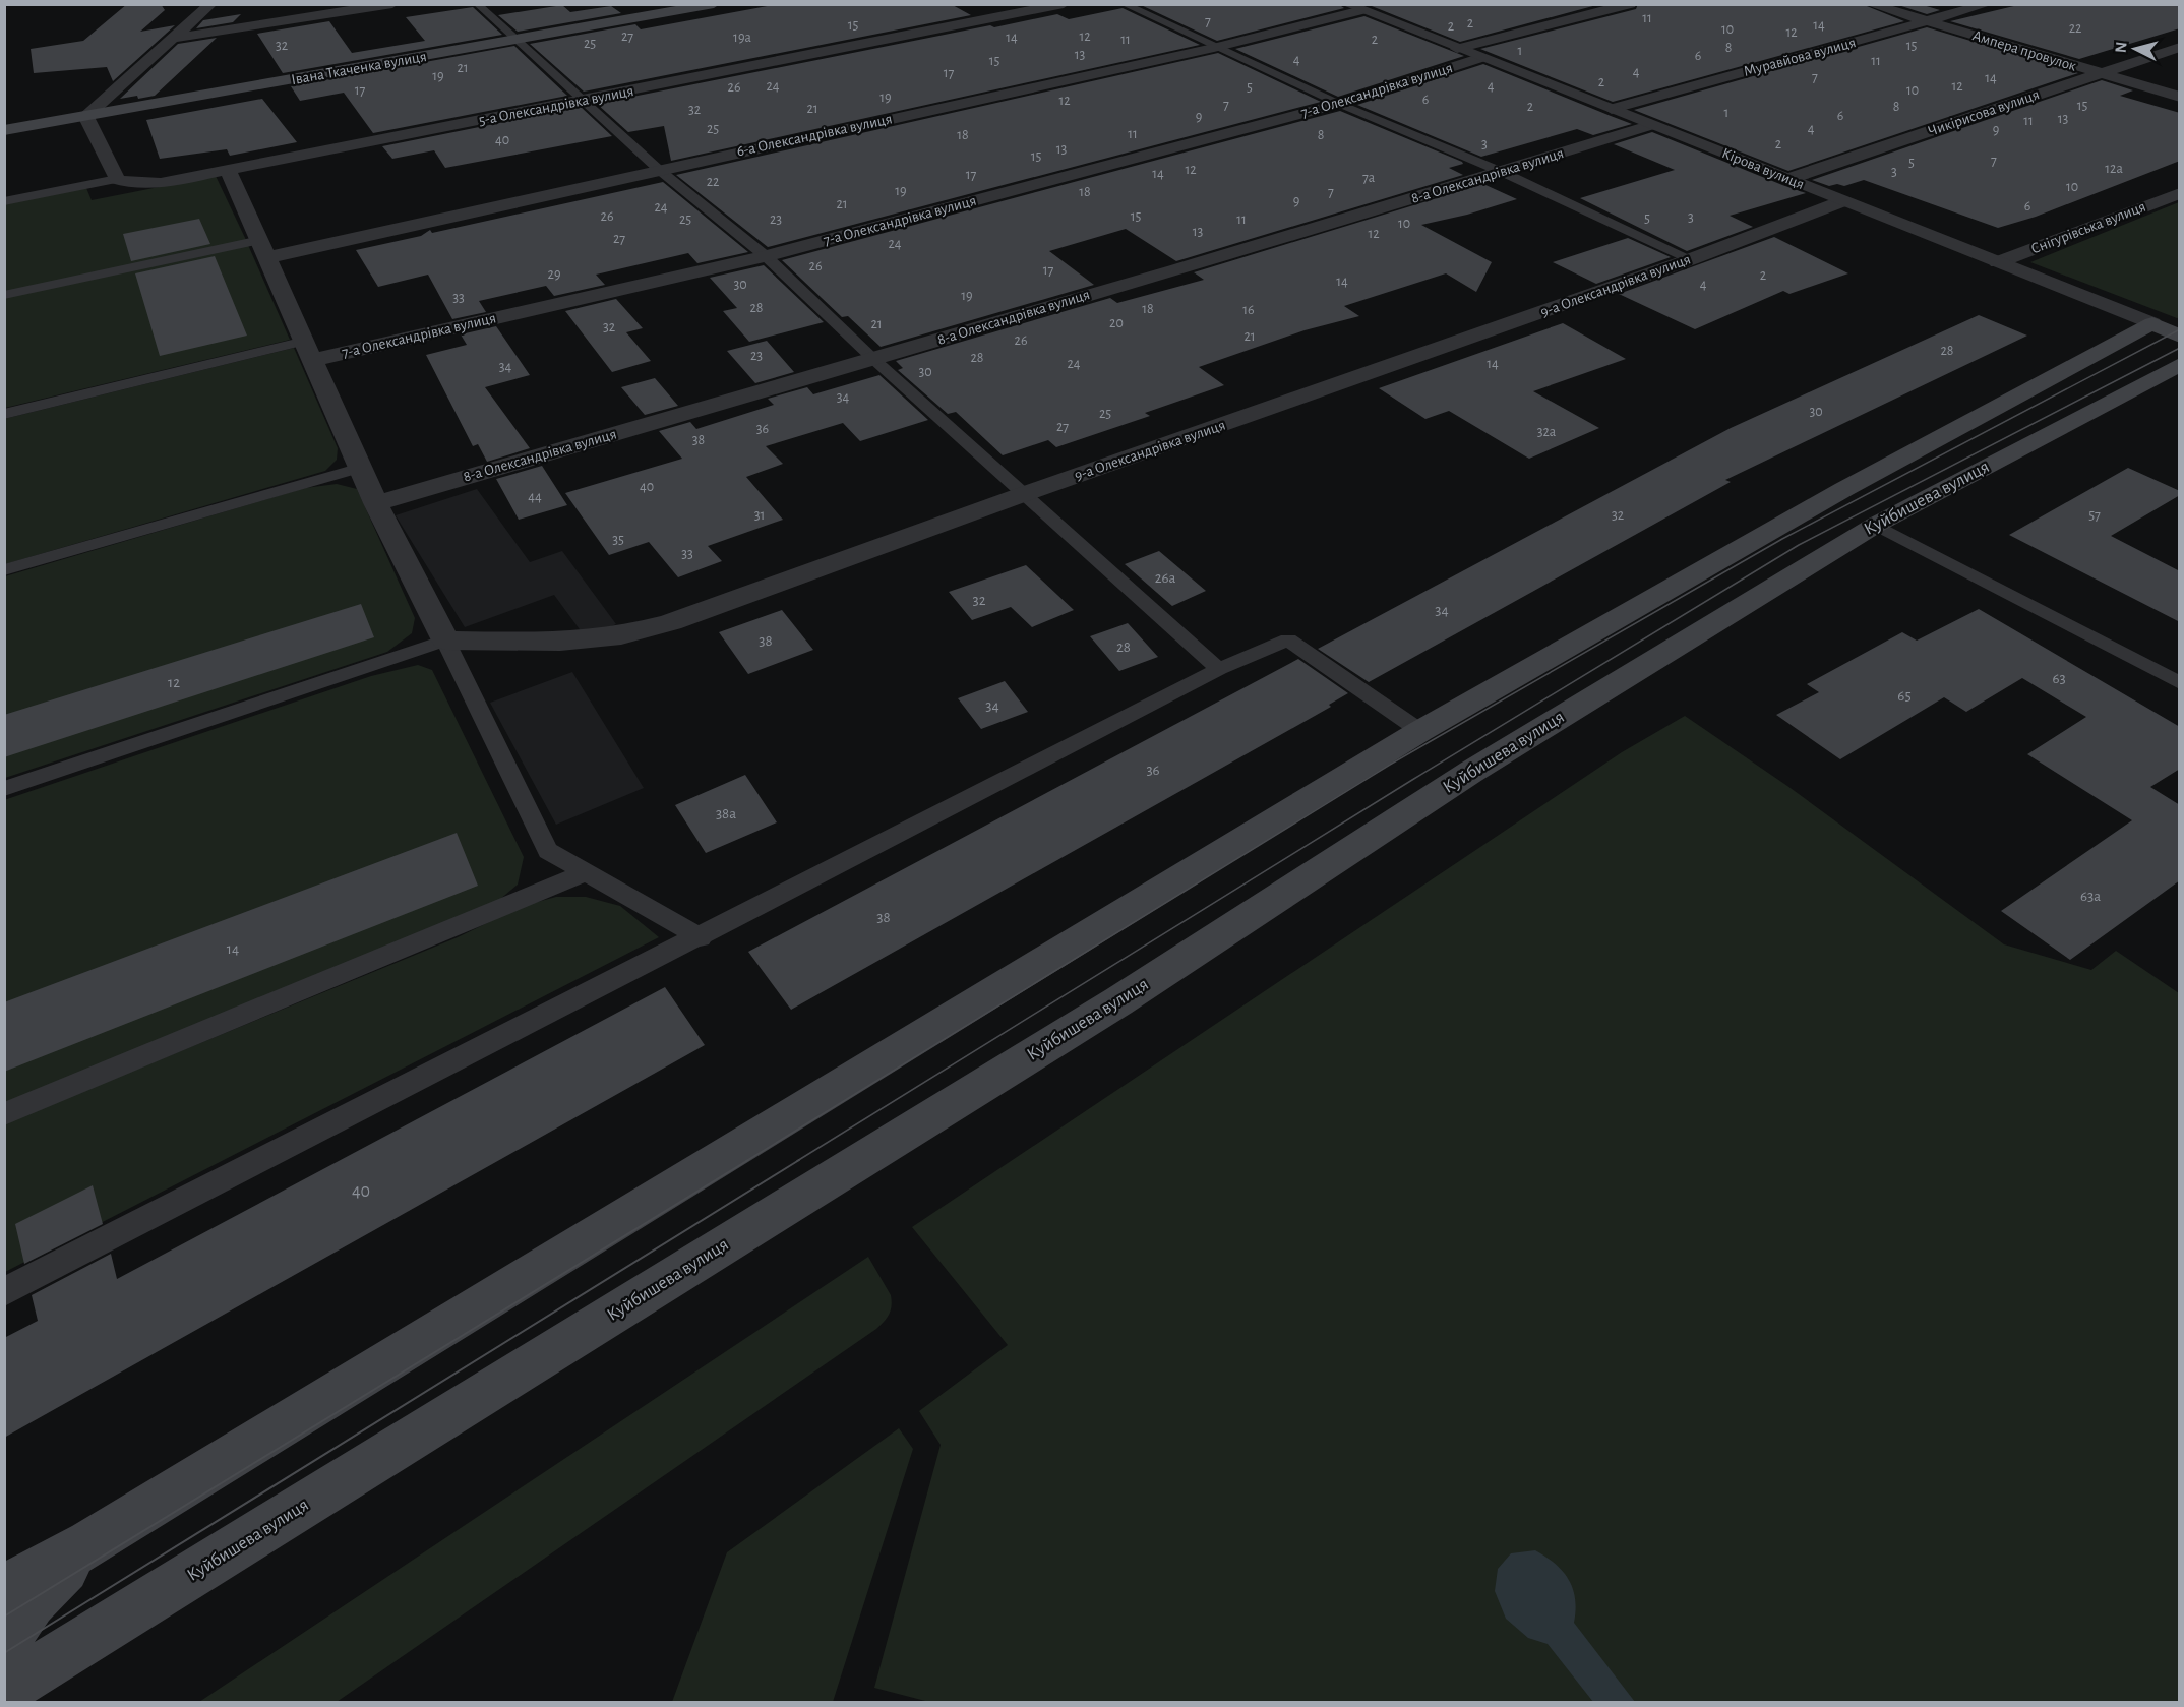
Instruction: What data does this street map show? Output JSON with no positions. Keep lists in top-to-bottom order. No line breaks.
{"streets":{"main road":["Івана Ткаченка вулиця","Куйбишева вулиця"],"street":["Ампера провулок","Муравйова вулиця","7-а Олександрівка вулиця","5-а Олександрівка вулиця","Чикірисова вулиця","6-а Олександрівка вулиця","Кірова вулиця","8-а Олександрівка вулиця","Снігурівська вулиця","9-а Олександрівка вулиця"]},"crossings":[["Ампера провулок","Муравйова вулиця"],["Ампера провулок","Чикірисова вулиця"],["Муравйова вулиця","Кірова вулиця"],["7-а Олександрівка вулиця","Кірова вулиця"],["Чикірисова вулиця","Кірова вулиця"],["6-а Олександрівка вулиця","Кірова вулиця"],["Кірова вулиця","8-а Олександрівка вулиця"],["Кірова вулиця","Снігурівська вулиця"],["Кірова вулиця","9-а Олександрівка вулиця"]],"house_numbers":["11","7","2","15","14","2","22","10","12","27","12","19а","14","11","2","25","32","15","8","1","13","6","4","15","11","21","4","17","19","7","14","2","24","4","12","26","5","17","10","19","6","12","7","15","2","8","21","32","1","6","9","13","11","25","4","9","11","18","8","40","3","2","13","15","7","5","12а","12","3","14","17","7а","22","10","19","18","7","9","21","6","24","26","15","3","5","25","23","11","10","13","12","27","24","26","17","29","2","14","30","4","19","33","28","18","16","20","21","32","21","26","28","23","28","24","14","34","30","34","30","25","27","36","32а","38","40","44","31","32","57","35","33","26а","32","34","38","28","63","12","65","34","36","38а","63а","38","14","40"],"north":"left"}
